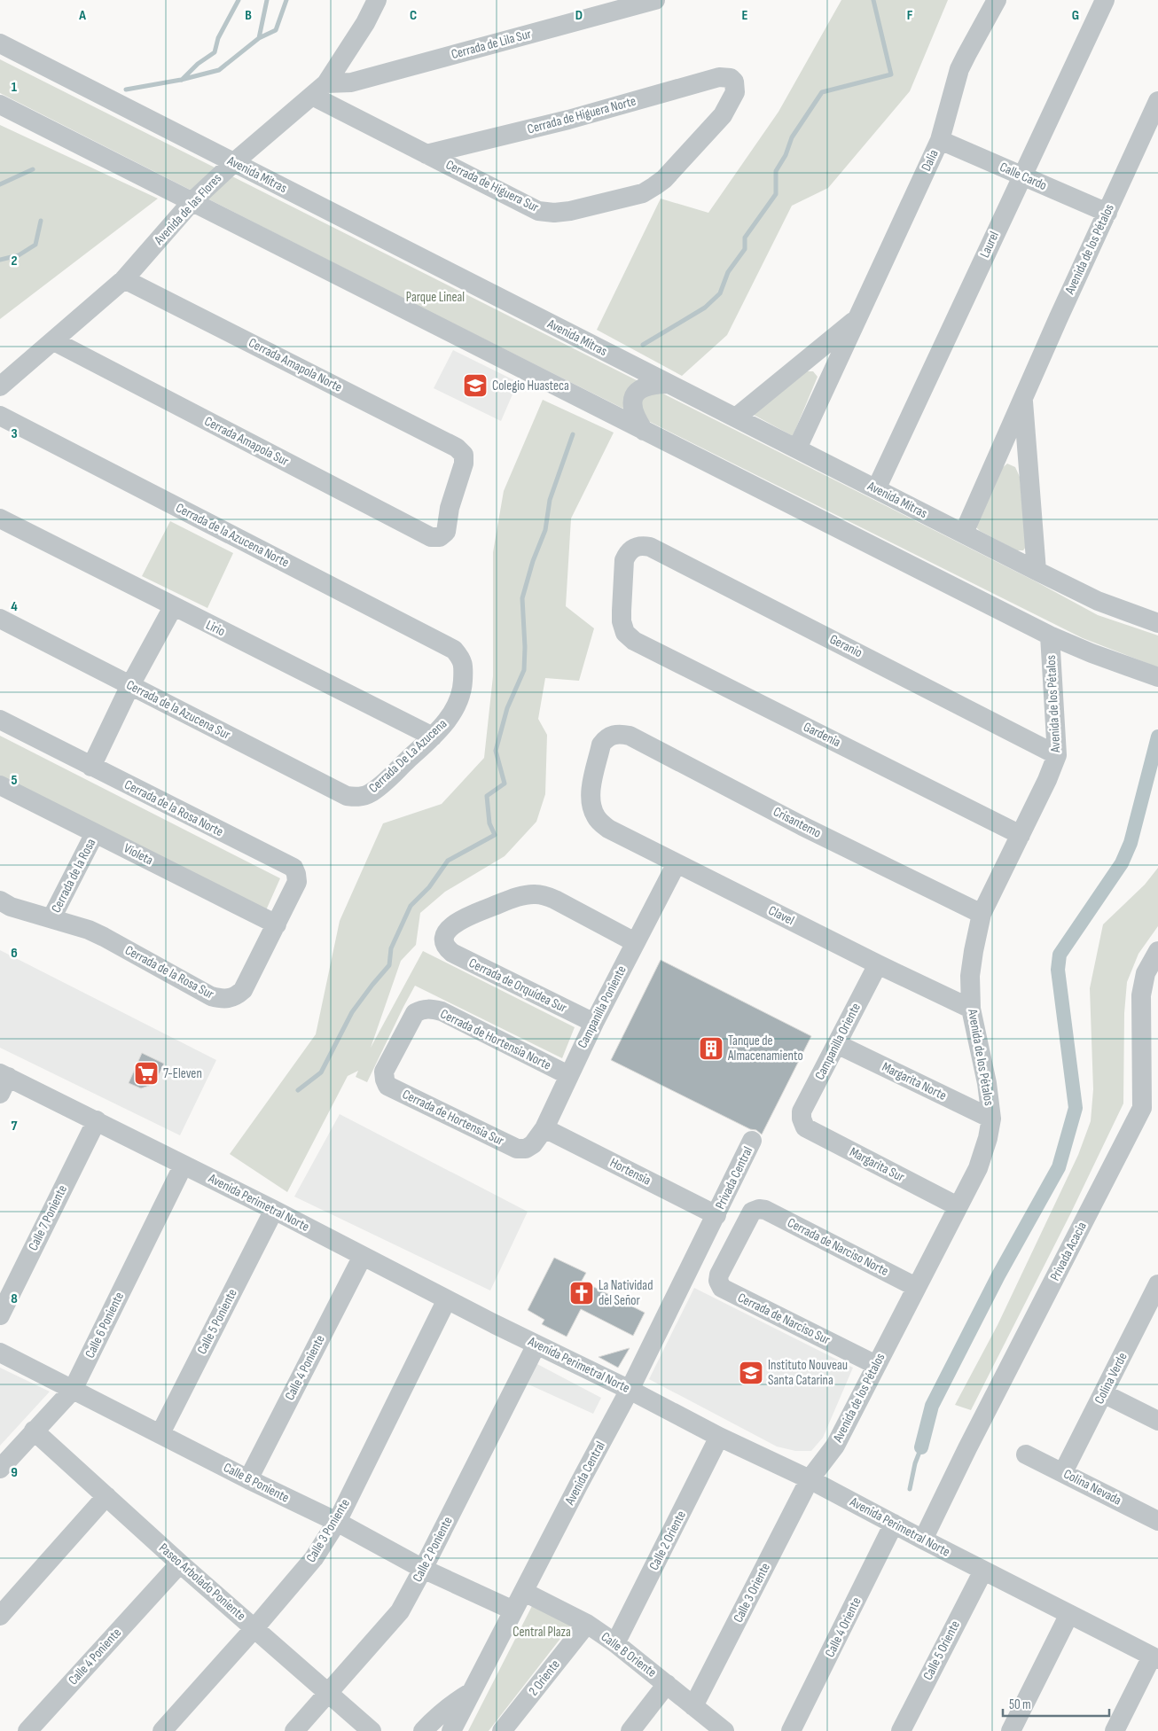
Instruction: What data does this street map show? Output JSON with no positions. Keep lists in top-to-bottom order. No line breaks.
{"streets":{"street":["Cerrada de Lila Sur","Cerrada de Higuera Norte","Dalia","Avenida Mitras","Calle Cardo","Cerrada de Higuera Sur","Avenida de las Flores","Laurel","Avenida de los Pétalos","Cerrada Amapola Norte","Cerrada Amapola Sur","Cerrada de la Azucena Norte","Lirio","Geranio","Cerrada de la Azucena Sur","Gardenia","Cerrada De La Azucena","Cerrada de la Rosa Norte","Crisantemo","Violeta","Cerrada de la Rosa","Clavel","Cerrada de la Rosa Sur","Cerrada de Orquídea Sur","Campanilla Poniente","Cerrada de Hortensia Norte","Campanilla Oriente","Margarita Norte","Cerrada de Hortensia Sur","Margarita Sur","Hortensia","Privada Central","Avenida Perimetral Norte","Calle 7 Poniente","Cerrada de Narciso Norte","Privada Acacia","Cerrada de Narciso Sur","Calle 5 Poniente","Calle 6 Poniente","Calle 4 Poniente","Colina Verde","Avenida Central","Calle B Poniente","Colina Nevada","Calle 3 Poniente","Calle 2 Oriente","Calle 2 Poniente","Paseo Arbolado Poniente","Calle 3 Oriente","Calle 4 Oriente","Calle 5 Oriente","Calle B Oriente","2 Oriente"]},"crossings":[["Cerrada de Lila Sur","Cerrada de Higuera Sur"],["Cerrada de Lila Sur","Avenida de las Flores"],["Cerrada de Higuera Norte","Cerrada de Higuera Sur"],["Dalia","Avenida Mitras"],["Dalia","Calle Cardo"],["Avenida Mitras","Avenida de las Flores"],["Avenida Mitras","Laurel"],["Avenida Mitras","Avenida de los Pétalos"],["Calle Cardo","Laurel"],["Calle Cardo","Avenida de los Pétalos"],["Cerrada de Higuera Sur","Avenida de las Flores"],["Avenida de las Flores","Cerrada Amapola Norte"],["Avenida de las Flores","Cerrada Amapola Sur"],["Avenida de los Pétalos","Geranio"],["Avenida de los Pétalos","Gardenia"],["Avenida de los Pétalos","Crisantemo"],["Avenida de los Pétalos","Clavel"],["Avenida de los Pétalos","Margarita Norte"],["Avenida de los Pétalos","Margarita Sur"],["Avenida de los Pétalos","Avenida Perimetral Norte"],["Avenida de los Pétalos","Cerrada de Narciso Norte"],["Avenida de los Pétalos","Cerrada de Narciso Sur"],["Avenida de los Pétalos","Calle 3 Oriente"],["Cerrada Amapola Norte","Cerrada Amapola Sur"],["Cerrada de la Azucena Norte","Cerrada De La Azucena"],["Lirio","Cerrada De La Azucena"],["Geranio","Gardenia"],["Cerrada de la Azucena Sur","Cerrada De La Azucena"],["Cerrada de la Rosa Norte","Violeta"],["Cerrada de la Rosa Norte","Cerrada de la Rosa Sur"],["Crisantemo","Clavel"],["Violeta","Cerrada de la Rosa"],["Violeta","Cerrada de la Rosa Sur"],["Cerrada de la Rosa","Cerrada de la Rosa Sur"],["Clavel","Campanilla Poniente"],["Clavel","Campanilla Oriente"],["Cerrada de Orquídea Sur","Campanilla Poniente"],["Campanilla Poniente","Cerrada de Hortensia Norte"],["Campanilla Poniente","Cerrada de Hortensia Sur"],["Campanilla Poniente","Hortensia"],["Cerrada de Hortensia Norte","Cerrada de Hortensia Sur"],["Campanilla Oriente","Margarita Norte"],["Campanilla Oriente","Margarita Sur"],["Hortensia","Privada Central"],["Hortensia","Avenida Central"],["Privada Central","Avenida Central"],["Avenida Perimetral Norte","Calle 7 Poniente"],["Avenida Perimetral Norte","Privada Acacia"],["Avenida Perimetral Norte","Calle 5 Poniente"],["Avenida Perimetral Norte","Calle 6 Poniente"],["Avenida Perimetral Norte","Calle 4 Poniente"],["Avenida Perimetral Norte","Avenida Central"],["Avenida Perimetral Norte","Calle 3 Poniente"],["Avenida Perimetral Norte","Calle 2 Oriente"],["Avenida Perimetral Norte","Calle 2 Poniente"],["Avenida Perimetral Norte","Calle 3 Oriente"],["Avenida Perimetral Norte","Calle 4 Oriente"],["Avenida Perimetral Norte","Calle 5 Oriente"],["Cerrada de Narciso Norte","Cerrada de Narciso Sur"],["Calle 5 Poniente","Calle B Poniente"],["Calle 6 Poniente","Calle B Poniente"],["Calle 6 Poniente","Paseo Arbolado Poniente"],["Calle 4 Poniente","Calle B Poniente"],["Calle 4 Poniente","Paseo Arbolado Poniente"],["Colina Verde","Colina Nevada"],["Avenida Central","Calle B Poniente"],["Avenida Central","Calle B Oriente"],["Calle B Poniente","Calle 3 Poniente"],["Calle B Poniente","Calle 2 Poniente"],["Calle 3 Poniente","Paseo Arbolado Poniente"],["Calle 2 Oriente","Calle B Oriente"],["Calle 2 Poniente","Paseo Arbolado Poniente"],["Calle 3 Oriente","Calle B Oriente"],["Calle B Oriente","2 Oriente"]],"parks":["Parque Lineal","Central Plaza"],"places":{"school or university":["Colegio Huasteca","Instituto Nouveau Santa Catarina"],"building":["Tanque de Almacenamiento"],"supermarket":["7-Eleven"],"church":["La Natividad del Señor"]},"scale_bar":"50 m","grid":{"columns":["A","B","C","D","E","F","G"],"rows":["1","2","3","4","5","6","7","8","9"]}}
